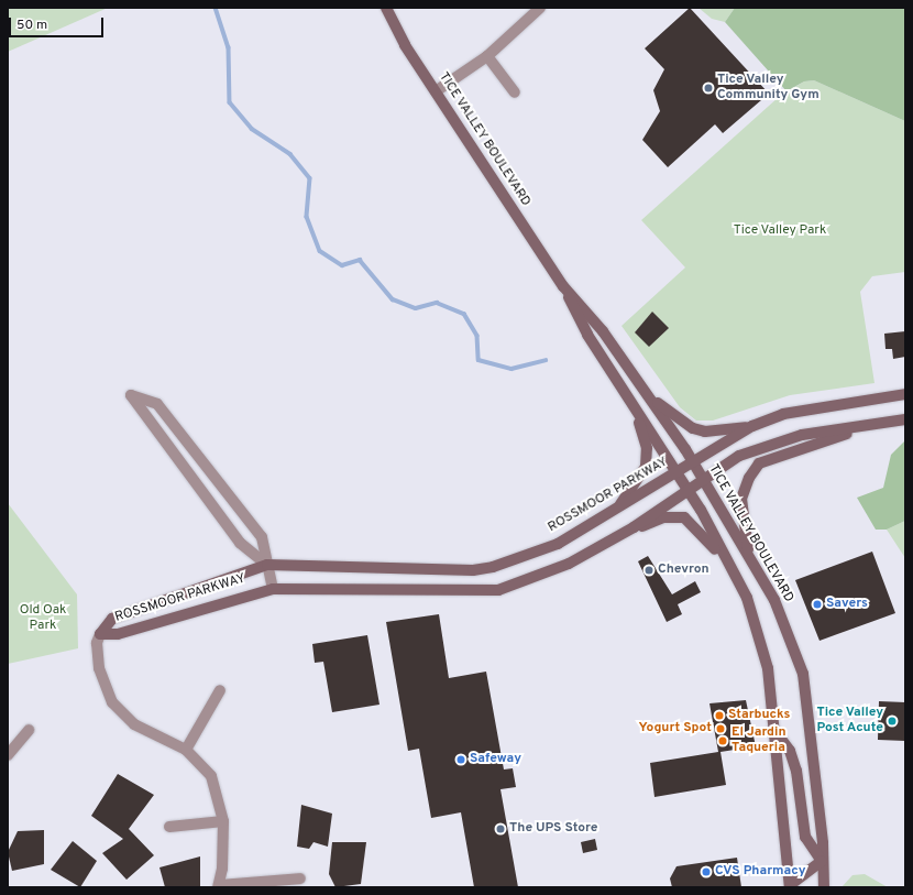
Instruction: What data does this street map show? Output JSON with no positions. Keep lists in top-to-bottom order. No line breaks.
{"streets":{"street":["TICE VALLEY BOULEVARD","ROSSMOOR PARKWAY"]},"crossings":[["TICE VALLEY BOULEVARD","ROSSMOOR PARKWAY"]],"parks":["Tice Valley Park","Old Oak Park"],"places":["Tice Valley Community Gym","Chevron","Savers","Starbucks","Tice Valley Post Acute","Yogurt Spot","El Jardin Taqueria","Safeway","The UPS Store","CVS Pharmacy"],"scale_bar":"50 m"}
